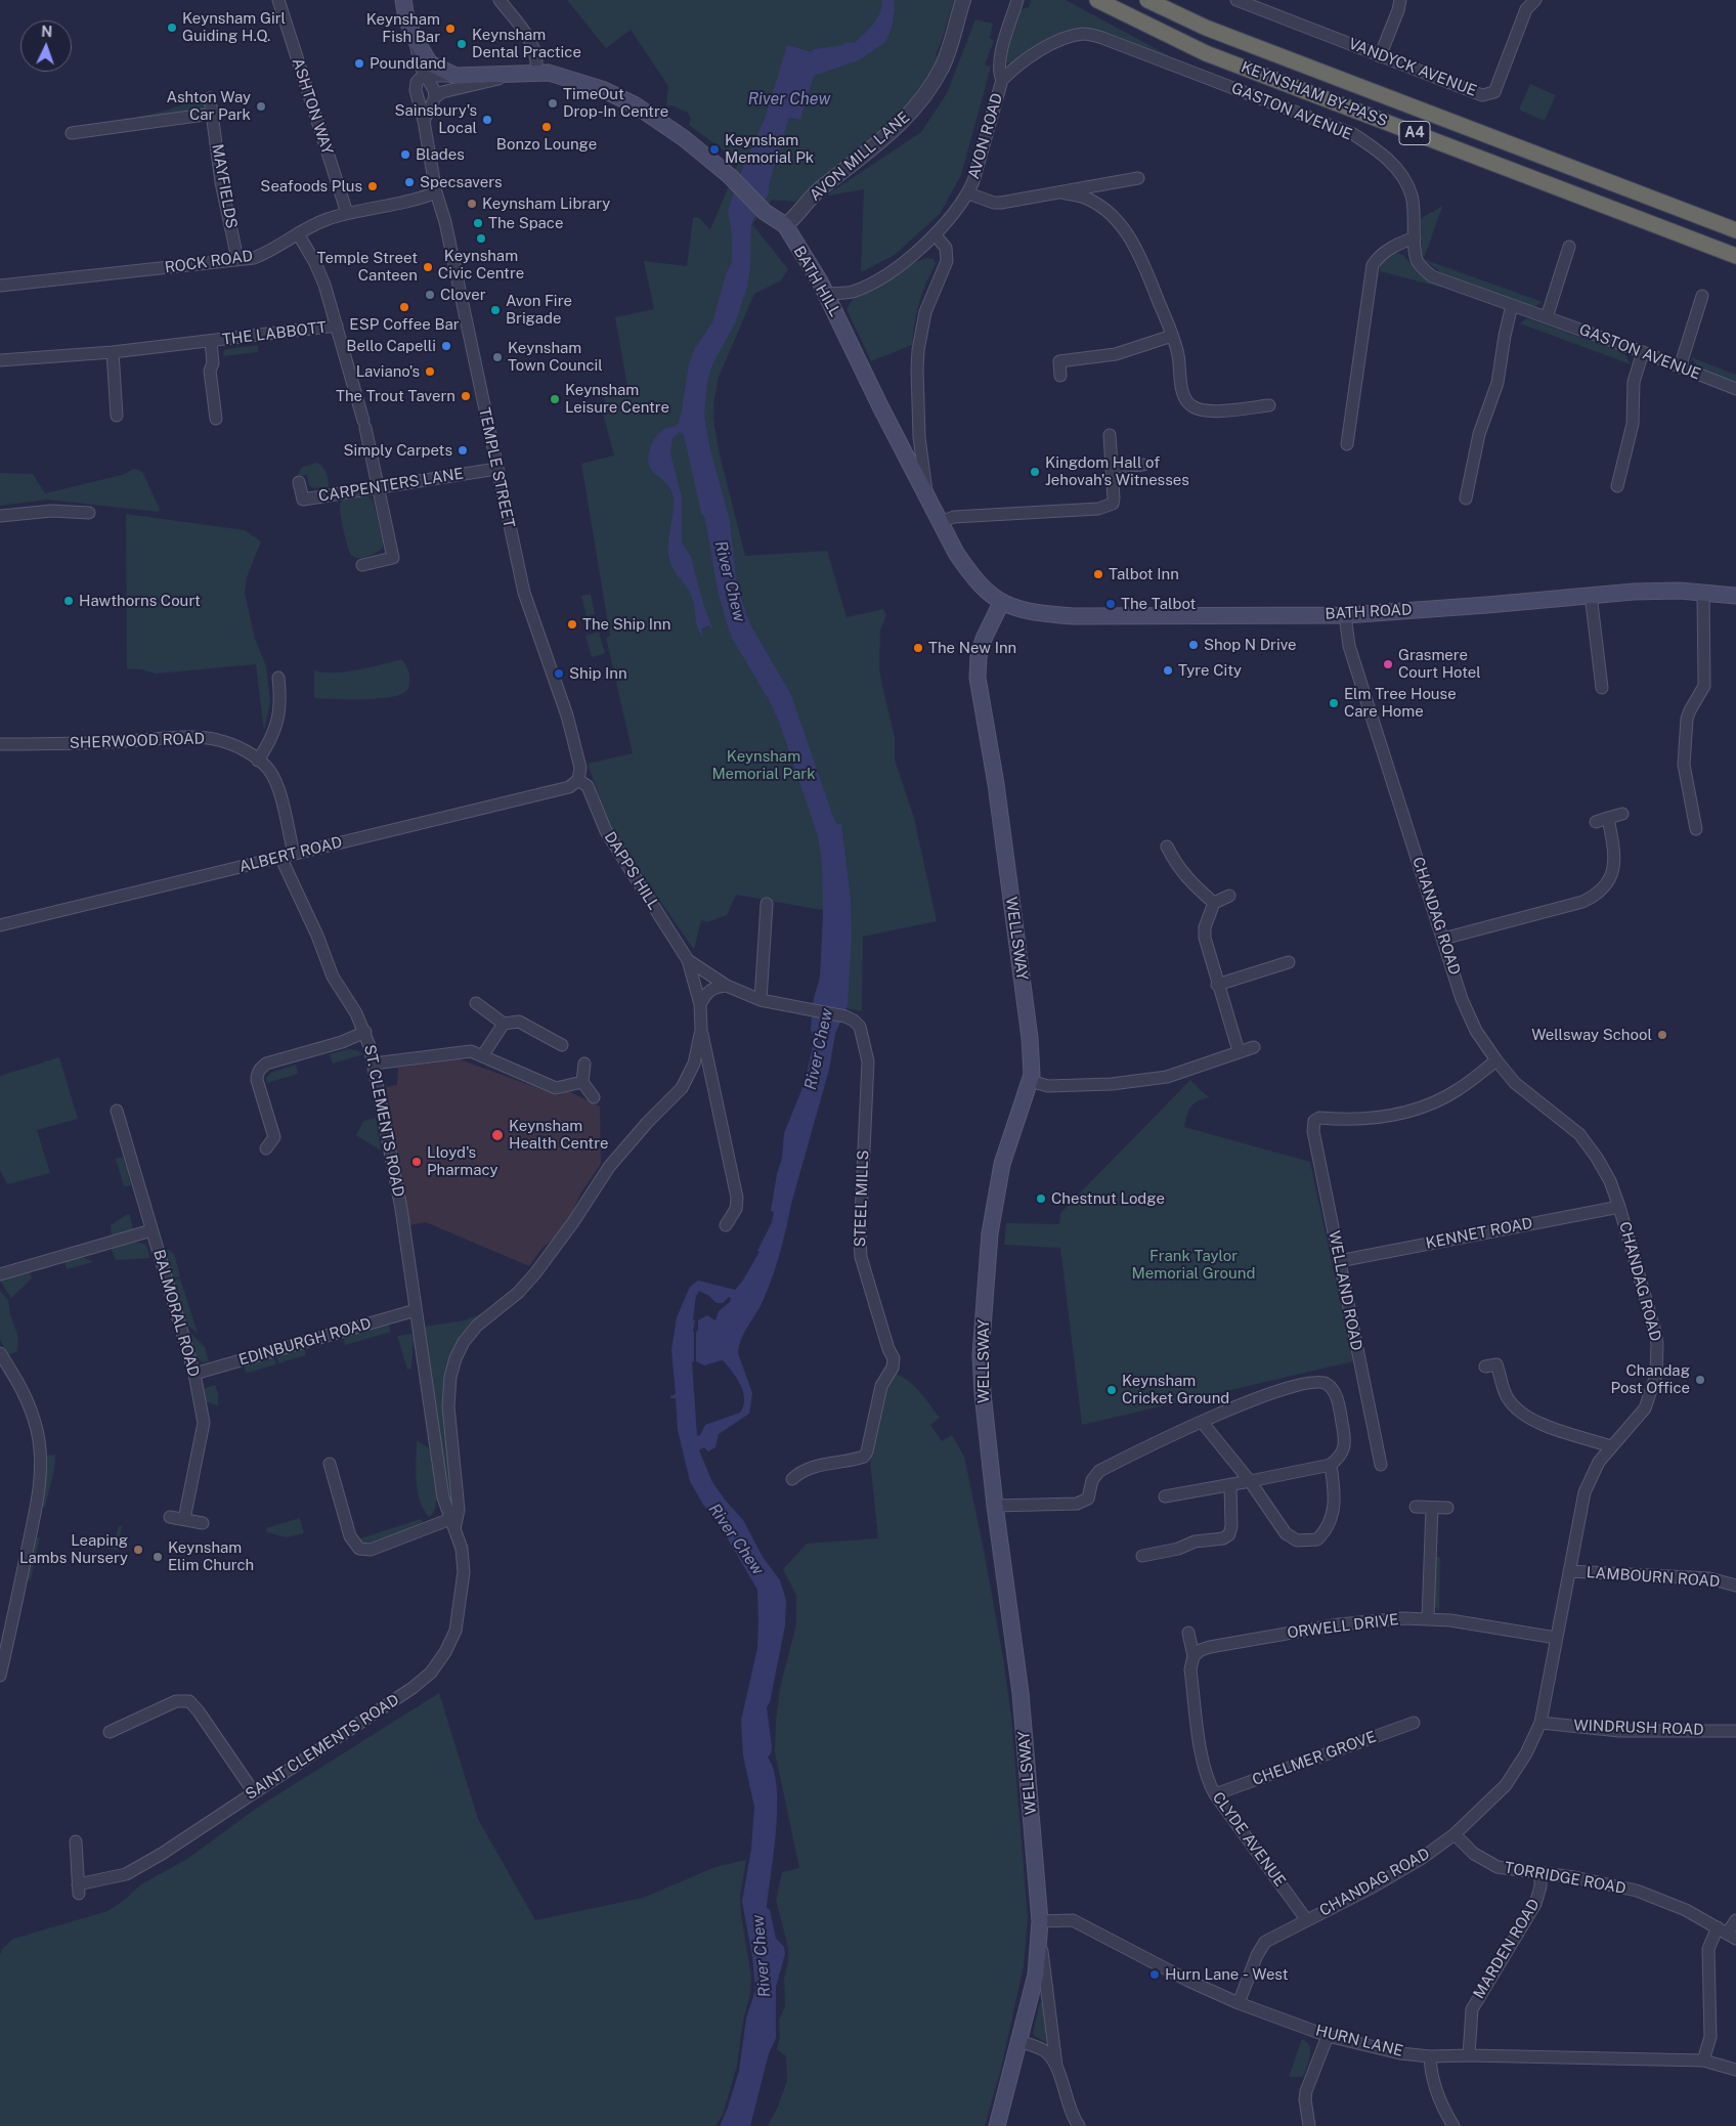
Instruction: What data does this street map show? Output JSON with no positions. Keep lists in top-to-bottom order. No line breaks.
{"streets":{"highway":["KEYNSHAM BY-PASS","A4"],"main road":["BATH HILL","BATH ROAD","WELLSWAY"],"street":["VANDYCK AVENUE","ASHTON WAY","GASTON AVENUE","AVON ROAD","AVON MILL LANE","MAYFIELDS","ROCK ROAD","THE LABBOTT","TEMPLE STREET","CARPENTERS LANE","SHERWOOD ROAD","ALBERT ROAD","DAPPS HILL","CHANDAG ROAD","ST. CLEMENTS ROAD","STEEL MILLS","KENNET ROAD","WELLAND ROAD","BALMORAL ROAD","EDINBURGH ROAD","LAMBOURN ROAD","ORWELL DRIVE","WINDRUSH ROAD","SAINT CLEMENTS ROAD","CHELMER GROVE","CLYDE AVENUE","TORRIDGE ROAD","MARDEN ROAD","HURN LANE"]},"crossings":[["ASHTON WAY","ROCK ROAD"],["GASTON AVENUE","AVON ROAD"],["AVON ROAD","BATH HILL"],["AVON MILL LANE","BATH HILL"],["MAYFIELDS","ROCK ROAD"],["ROCK ROAD","TEMPLE STREET"],["BATH HILL","BATH ROAD"],["BATH HILL","WELLSWAY"],["TEMPLE STREET","CARPENTERS LANE"],["TEMPLE STREET","ALBERT ROAD"],["TEMPLE STREET","DAPPS HILL"],["BATH ROAD","CHANDAG ROAD"],["BATH ROAD","WELLSWAY"],["SHERWOOD ROAD","ALBERT ROAD"],["ALBERT ROAD","DAPPS HILL"],["ALBERT ROAD","ST. CLEMENTS ROAD"],["DAPPS HILL","STEEL MILLS"],["DAPPS HILL","SAINT CLEMENTS ROAD"],["CHANDAG ROAD","KENNET ROAD"],["CHANDAG ROAD","WELLAND ROAD"],["CHANDAG ROAD","LAMBOURN ROAD"],["CHANDAG ROAD","ORWELL DRIVE"],["CHANDAG ROAD","WINDRUSH ROAD"],["CHANDAG ROAD","CLYDE AVENUE"],["CHANDAG ROAD","TORRIDGE ROAD"],["CHANDAG ROAD","HURN LANE"],["WELLSWAY","HURN LANE"],["ST. CLEMENTS ROAD","EDINBURGH ROAD"],["ST. CLEMENTS ROAD","SAINT CLEMENTS ROAD"],["KENNET ROAD","WELLAND ROAD"],["BALMORAL ROAD","EDINBURGH ROAD"],["EDINBURGH ROAD","SAINT CLEMENTS ROAD"],["ORWELL DRIVE","CLYDE AVENUE"],["CHELMER GROVE","CLYDE AVENUE"],["TORRIDGE ROAD","MARDEN ROAD"],["MARDEN ROAD","HURN LANE"]],"water":["River Chew"],"parks":["Keynsham Memorial Park","Frank Taylor Memorial Ground"],"places":["Keynsham Girl Guiding H.Q.","Keynsham Fish Bar","Keynsham Dental Practice","Poundland","TimeOut Drop-In Centre","Ashton Way Car Park","Sainsbury's Local","Bonzo Lounge","Keynsham Memorial Pk","Blades","Specsavers","Seafoods Plus","Keynsham Library","The Space","Keynsham Civic Centre","Temple Street Canteen","Clover","ESP Coffee Bar","Avon Fire Brigade","Bello Capelli","Keynsham Town Council","Laviano's","The Trout Tavern","Keynsham Leisure Centre","Simply Carpets","Kingdom Hall of Jehovah's Witnesses","Talbot Inn","Hawthorns Court","The Talbot","The Ship Inn","Shop N Drive","The New Inn","Grasmere Court Hotel","Tyre City","Ship Inn","Elm Tree House Care Home","Wellsway School","Keynsham Health Centre","Lloyd's Pharmacy","Chestnut Lodge","Chandag Post Office","Keynsham Cricket Ground","Leaping Lambs Nursery","Keynsham Elim Church","Hurn Lane - West"],"north":"top"}
